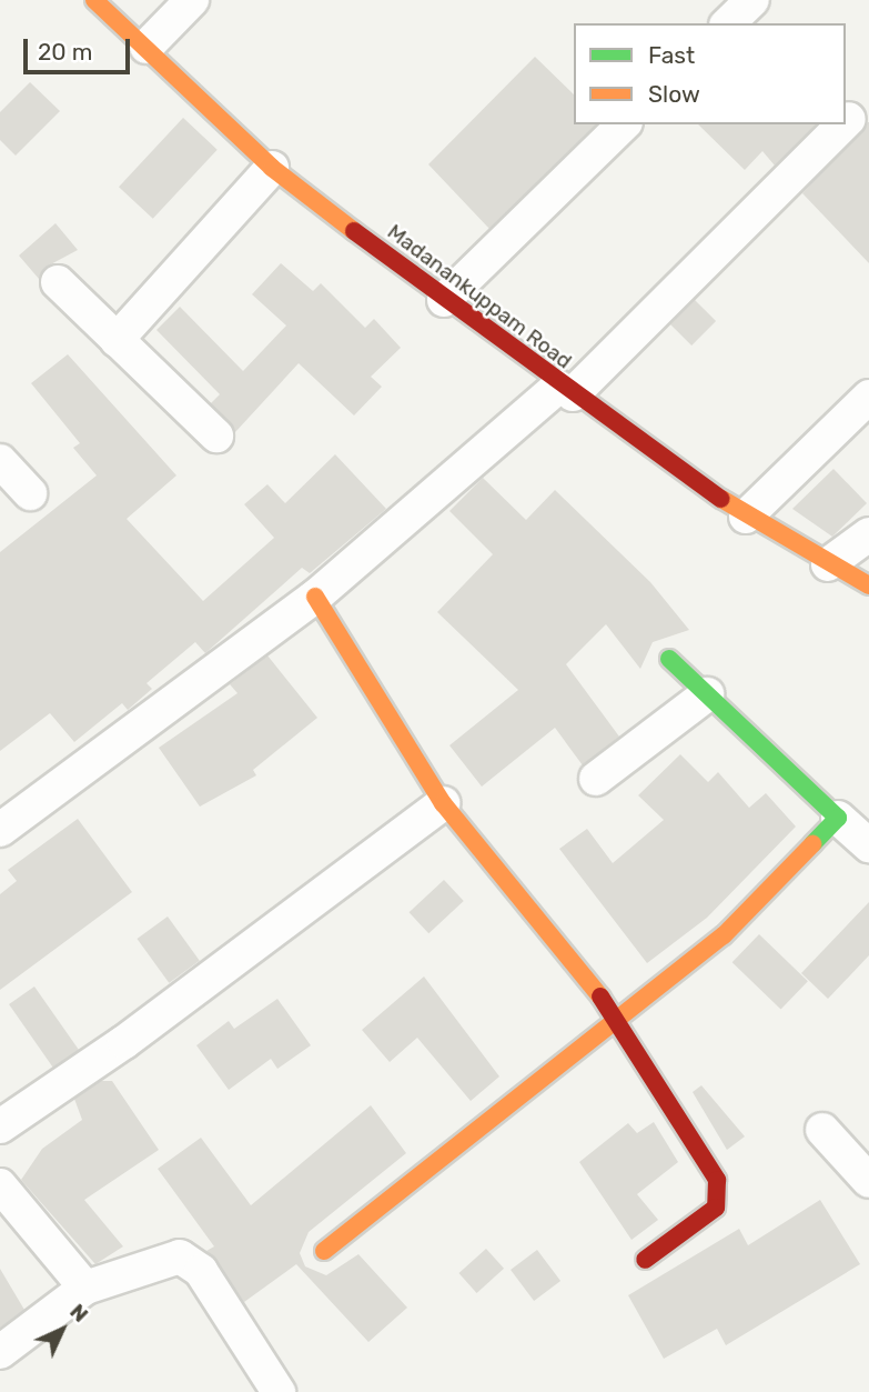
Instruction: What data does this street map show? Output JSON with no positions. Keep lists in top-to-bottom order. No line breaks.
{"streets":{"street":["Madanankuppam Road"]},"legend":["Fast","Slow"],"scale_bar":"20 m","north":"top right"}
